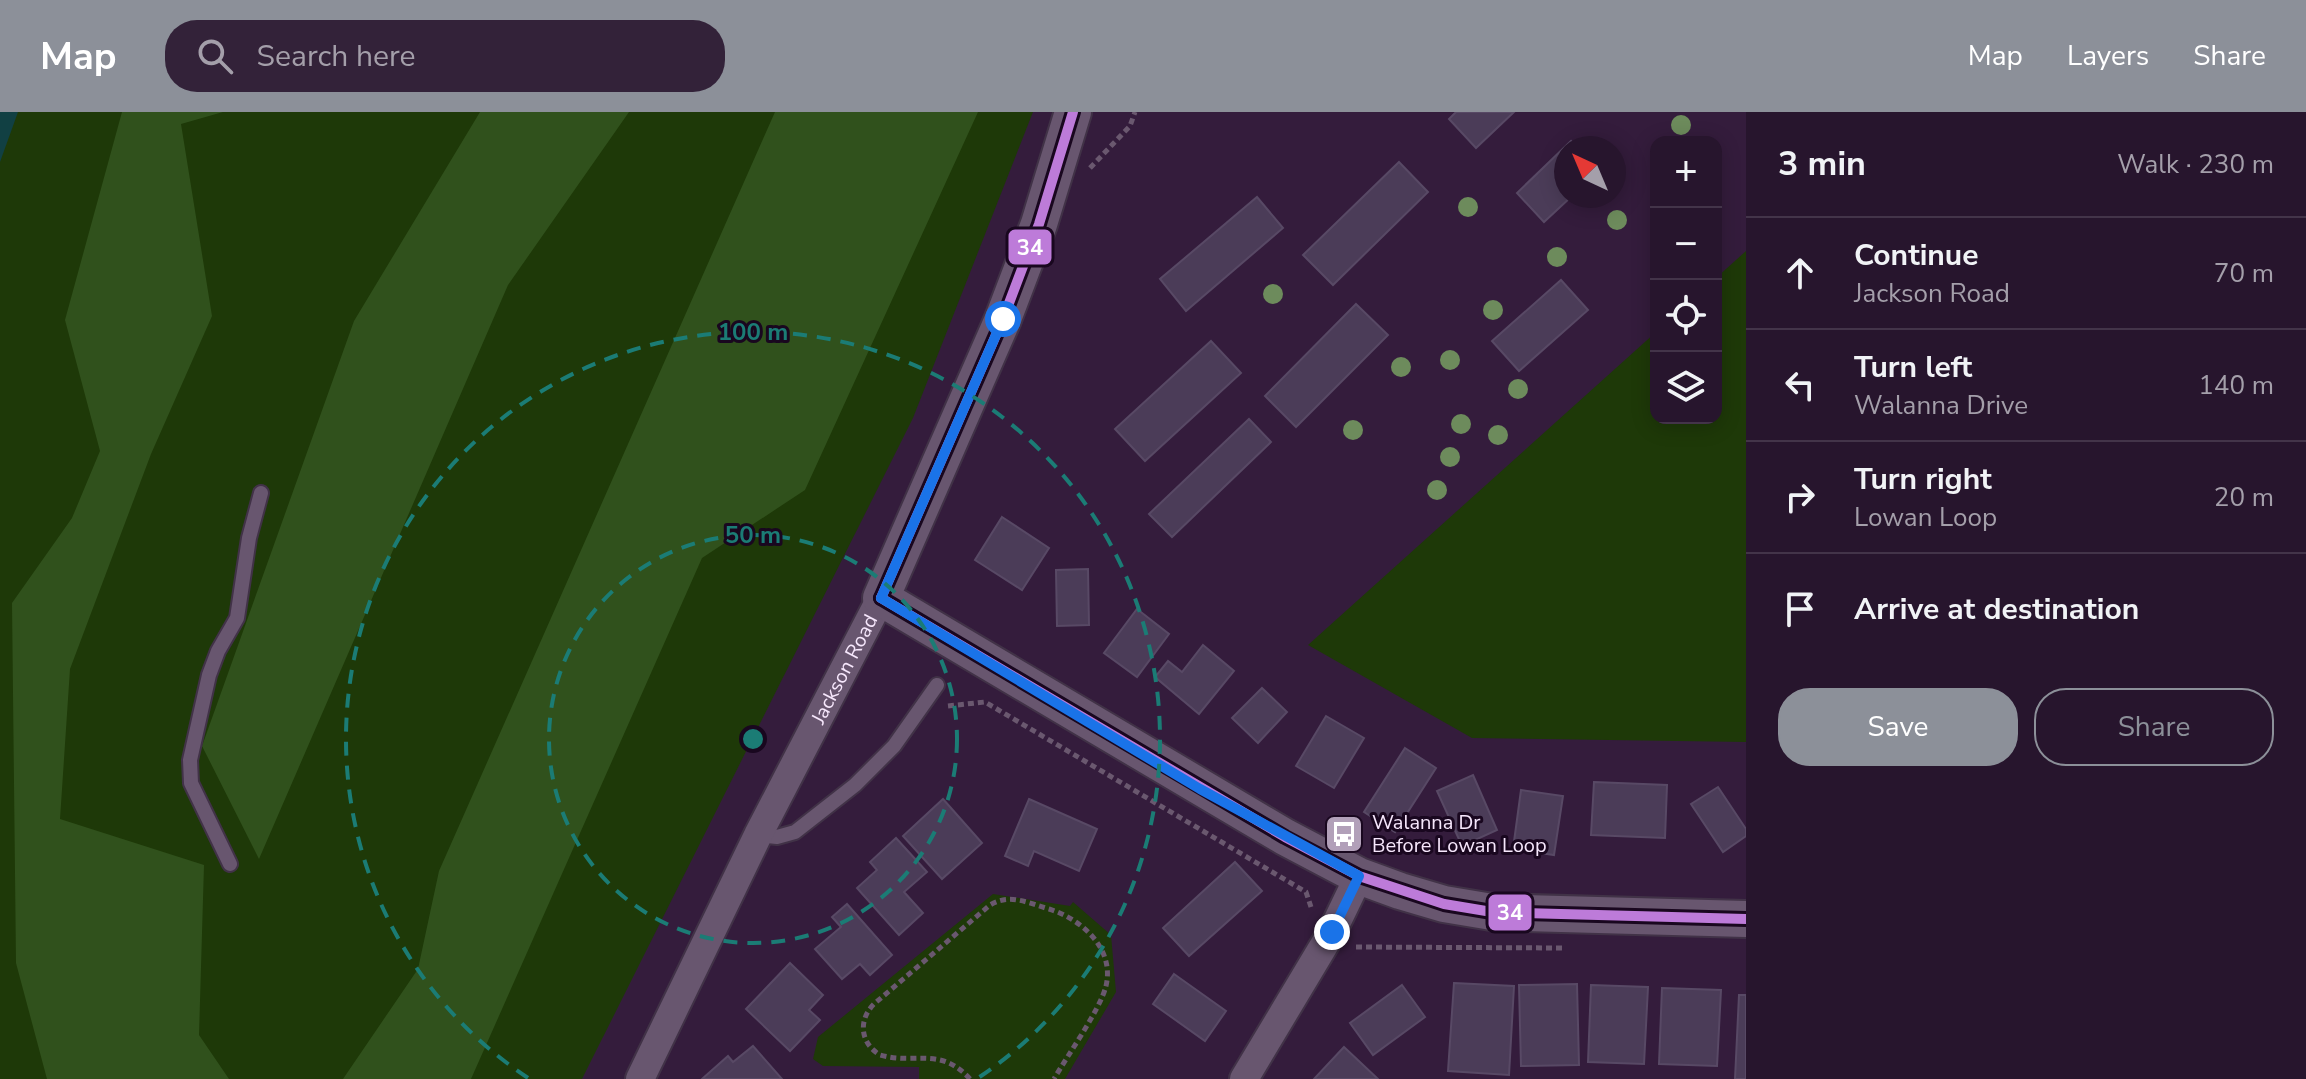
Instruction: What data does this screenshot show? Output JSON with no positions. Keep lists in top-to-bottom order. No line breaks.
{"streets":{"street":["Jackson Road"]},"places":{"bus stop":["Walanna Dr Before Lowan Loop"]},"lines":["transit line 34"],"north":"top left","page":{"header":"Map","search":"Search here","nav":["Map","Layers","Share"],"heading":["3 min","Walk · 230 m"],"map_buttons":["+","−"],"list":[["Continue","Jackson Road","70 m"],["Turn left","Walanna Drive","140 m"],["Turn right","Lowan Loop","20 m"],"Arrive at destination"],"buttons":["Save","Share"]},"rings":["100 m","50 m"]}
